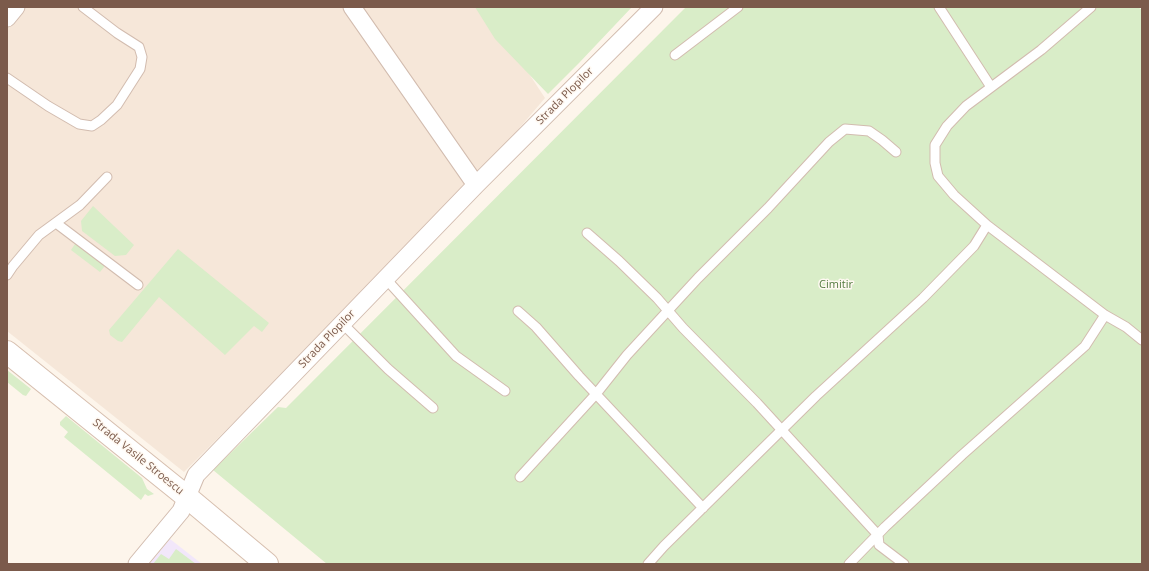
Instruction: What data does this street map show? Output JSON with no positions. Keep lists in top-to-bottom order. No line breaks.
{"streets":{"main road":["Strada Vasile Stroescu"],"street":["Strada Plopilor"]},"crossings":[["Strada Plopilor","Strada Vasile Stroescu"]],"parks":["Cimitir"]}
